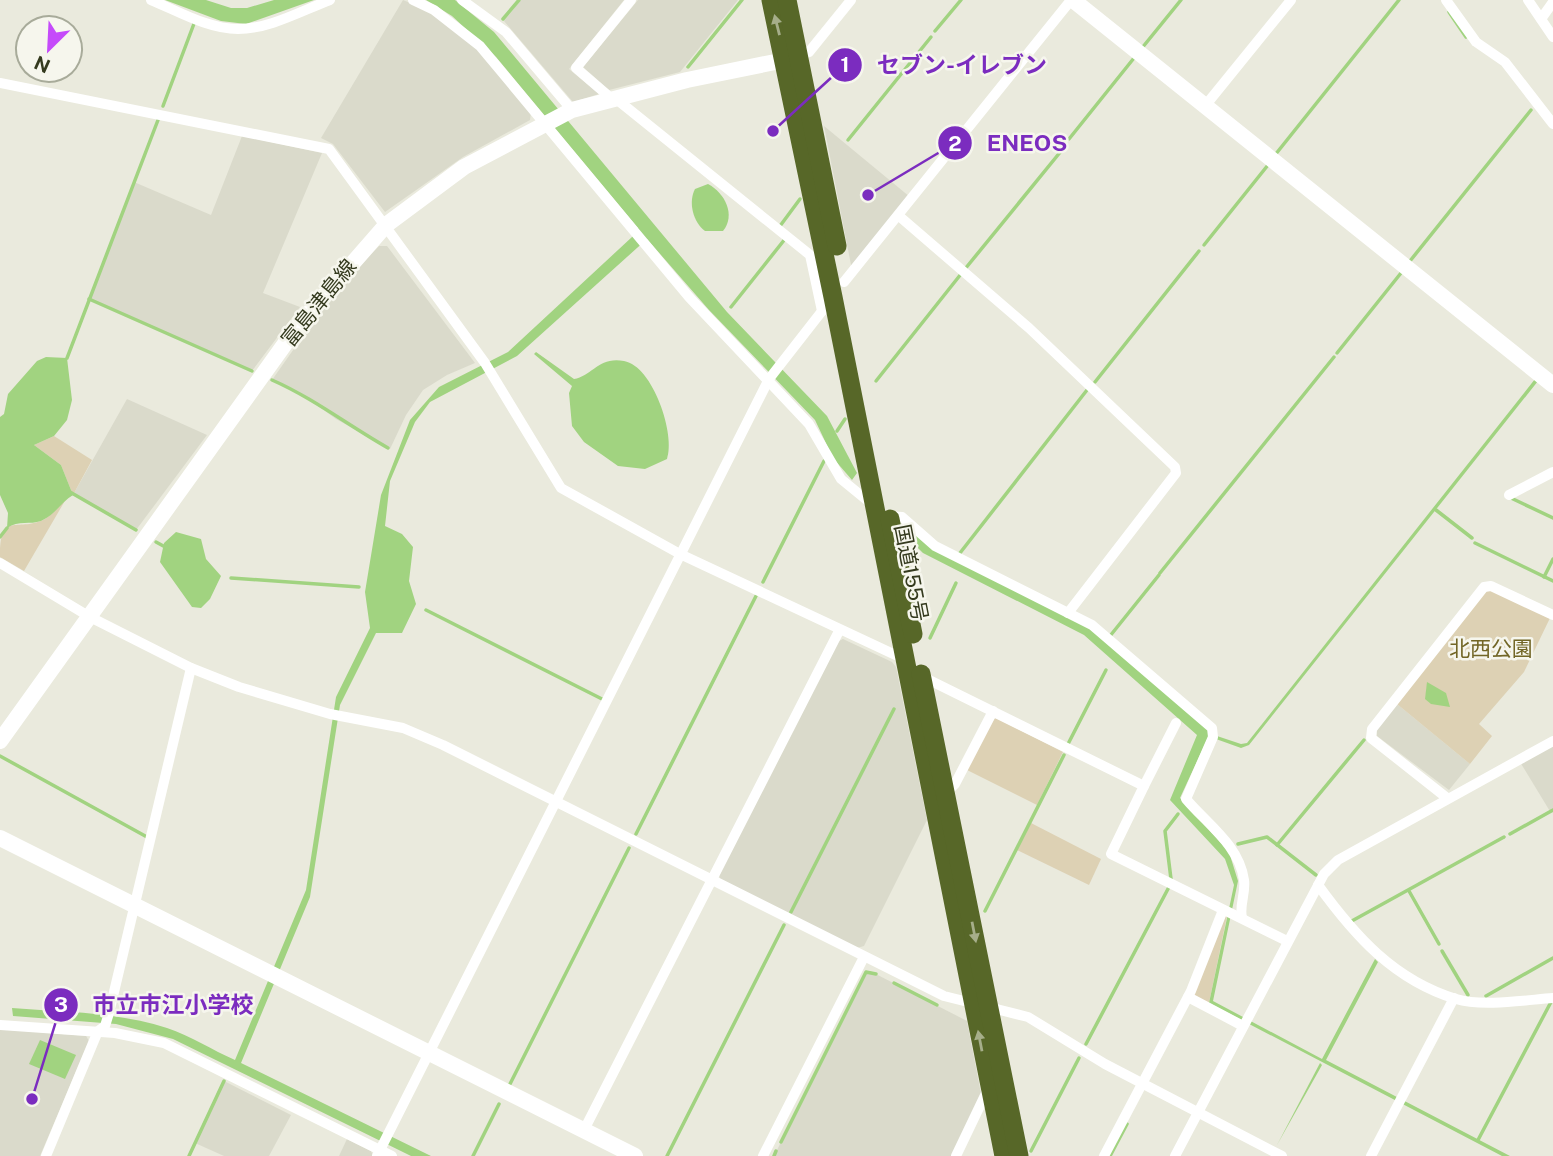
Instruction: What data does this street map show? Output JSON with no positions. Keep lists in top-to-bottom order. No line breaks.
{"streets":{"highway":["国道155号"],"street":["富島津島線"]},"crossings":[["富島津島線","国道155号"]],"parks":["北西公園"],"places":["セブン-イレブン","ENEOS","市立市江小学校"],"north":"bottom left"}
